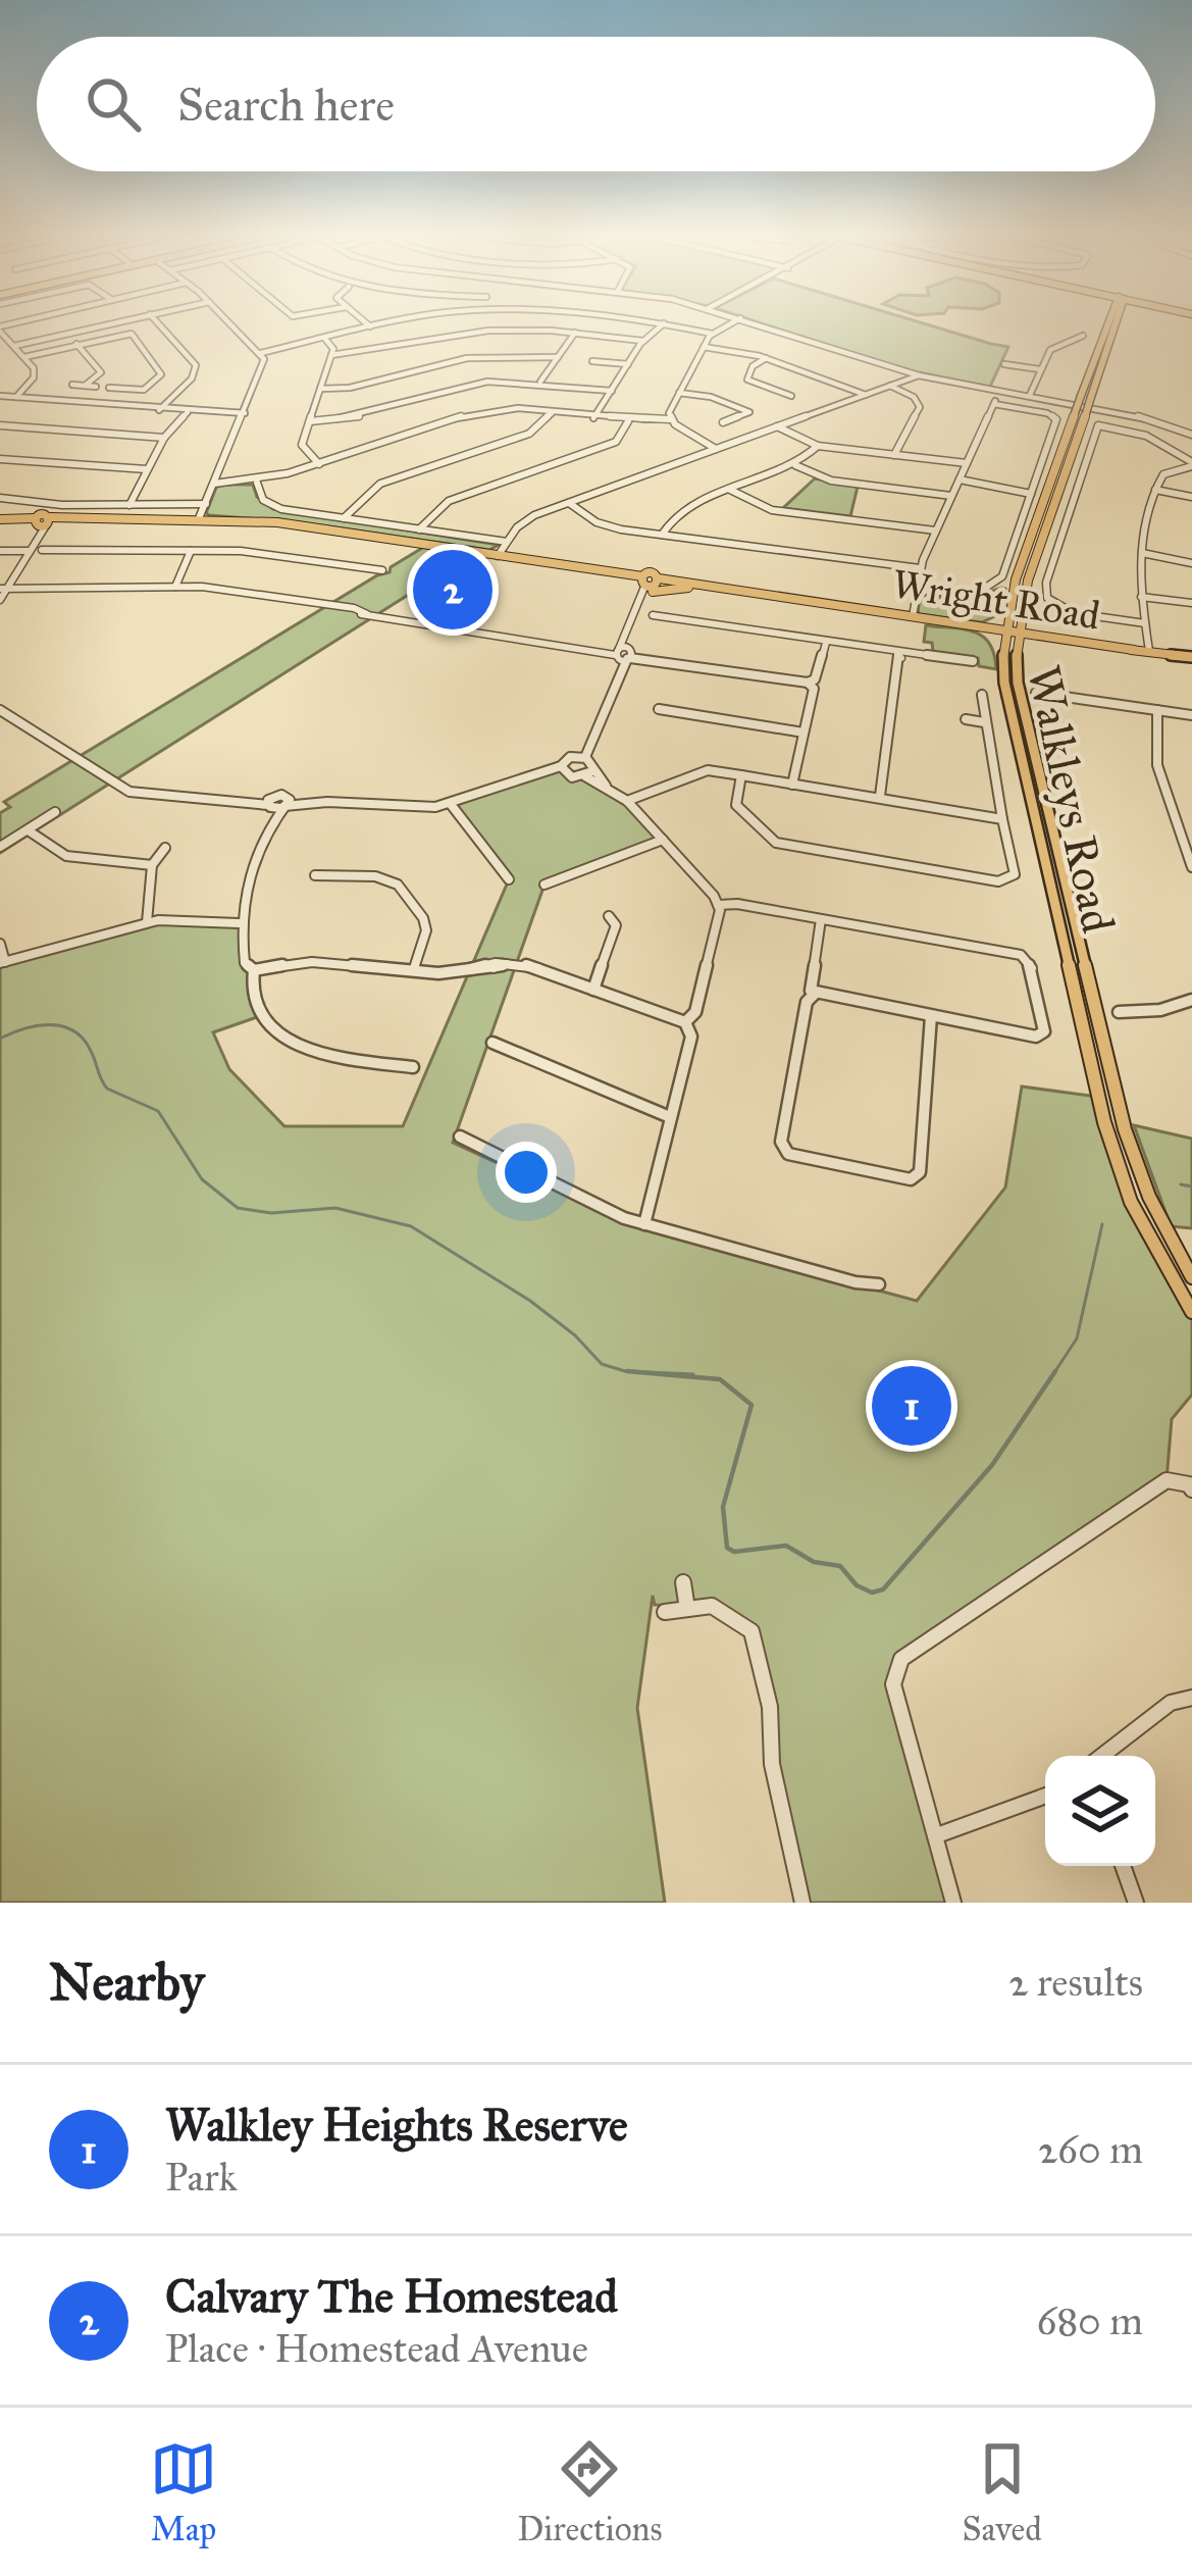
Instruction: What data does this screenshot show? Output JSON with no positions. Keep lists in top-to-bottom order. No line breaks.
{"streets":{"main road":["Wright Road","Walkleys Road"]},"crossings":[["Wright Road","Walkleys Road"]],"page":{"search":"Search here","pins":["2","1"],"heading":["Nearby","2 results"],"list":[{"mark":"1","name":"Walkley Heights Reserve","note":"Park","value":"260 m"},{"mark":"2","name":"Calvary The Homestead","note":"Place · Homestead Avenue","value":"680 m"}],"nav":["Map","Directions","Saved"]}}
